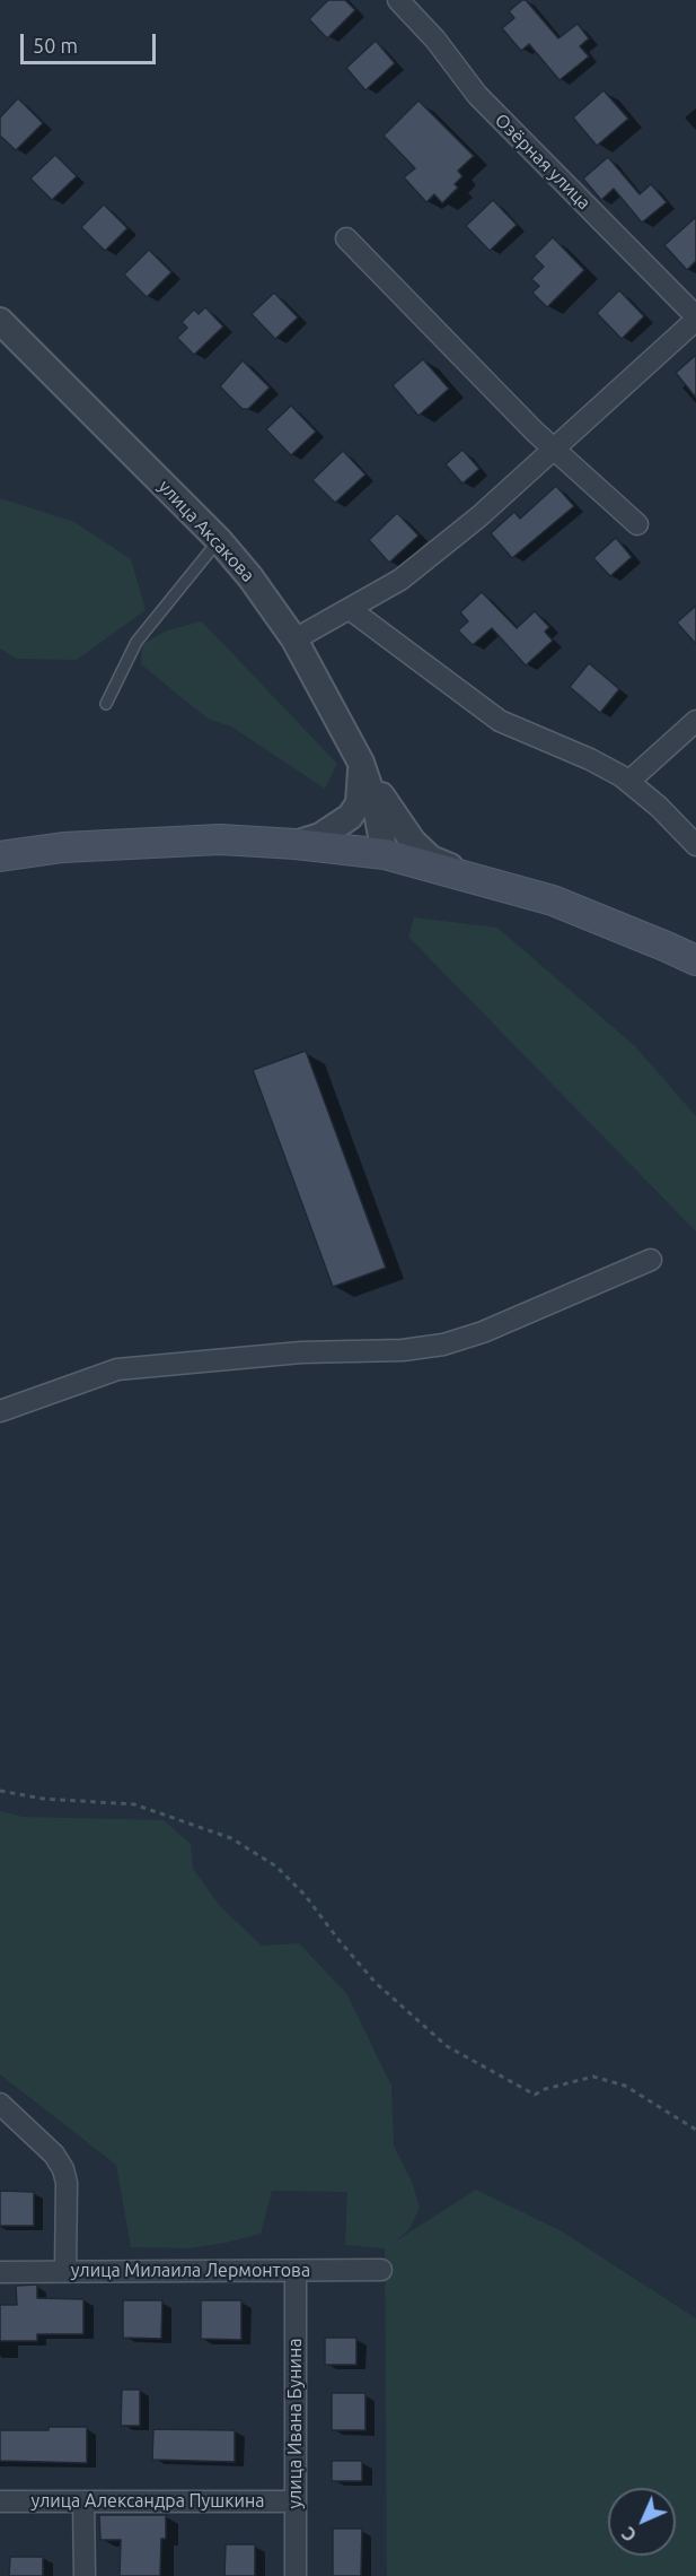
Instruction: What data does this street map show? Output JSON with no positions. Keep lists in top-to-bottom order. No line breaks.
{"streets":{"street":["Озёрная улица","улица Аксакова","улица Милаила Лермонтова","улица Ивана Бунина","улица Александра Пушкина"]},"crossings":[["улица Милаила Лермонтова","улица Ивана Бунина"],["улица Ивана Бунина","улица Александра Пушкина"]],"scale_bar":"50 m","north":"bottom left"}
